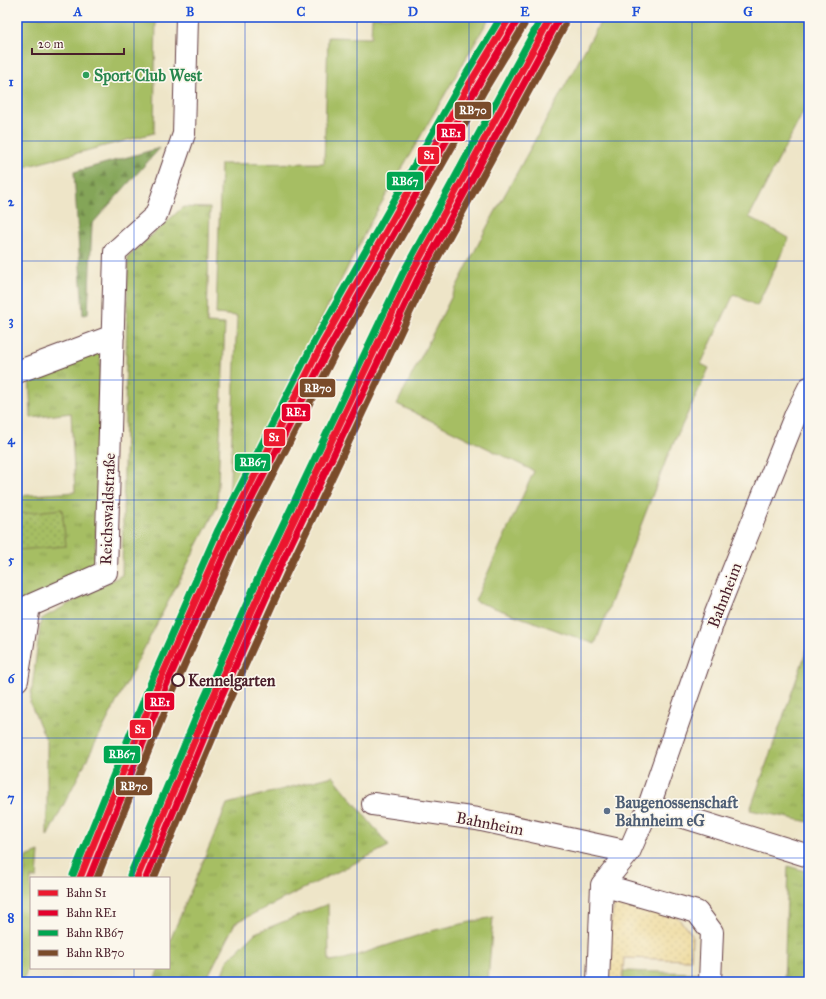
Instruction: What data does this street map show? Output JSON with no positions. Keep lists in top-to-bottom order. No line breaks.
{"streets":{"street":["Reichswaldstraße","Bahnheim"]},"places":["Sport Club West","Kennelgarten","Baugenossenschaft Bahnheim eG"],"lines":["rail line S1","rail line RB67","rail line RE1","rail line RB70"],"legend":["Bahn S1","Bahn RE1","Bahn RB67","Bahn RB70"],"scale_bar":"20 m","grid":{"columns":["A","B","C","D","E","F","G"],"rows":["1","2","3","4","5","6","7","8"]}}
